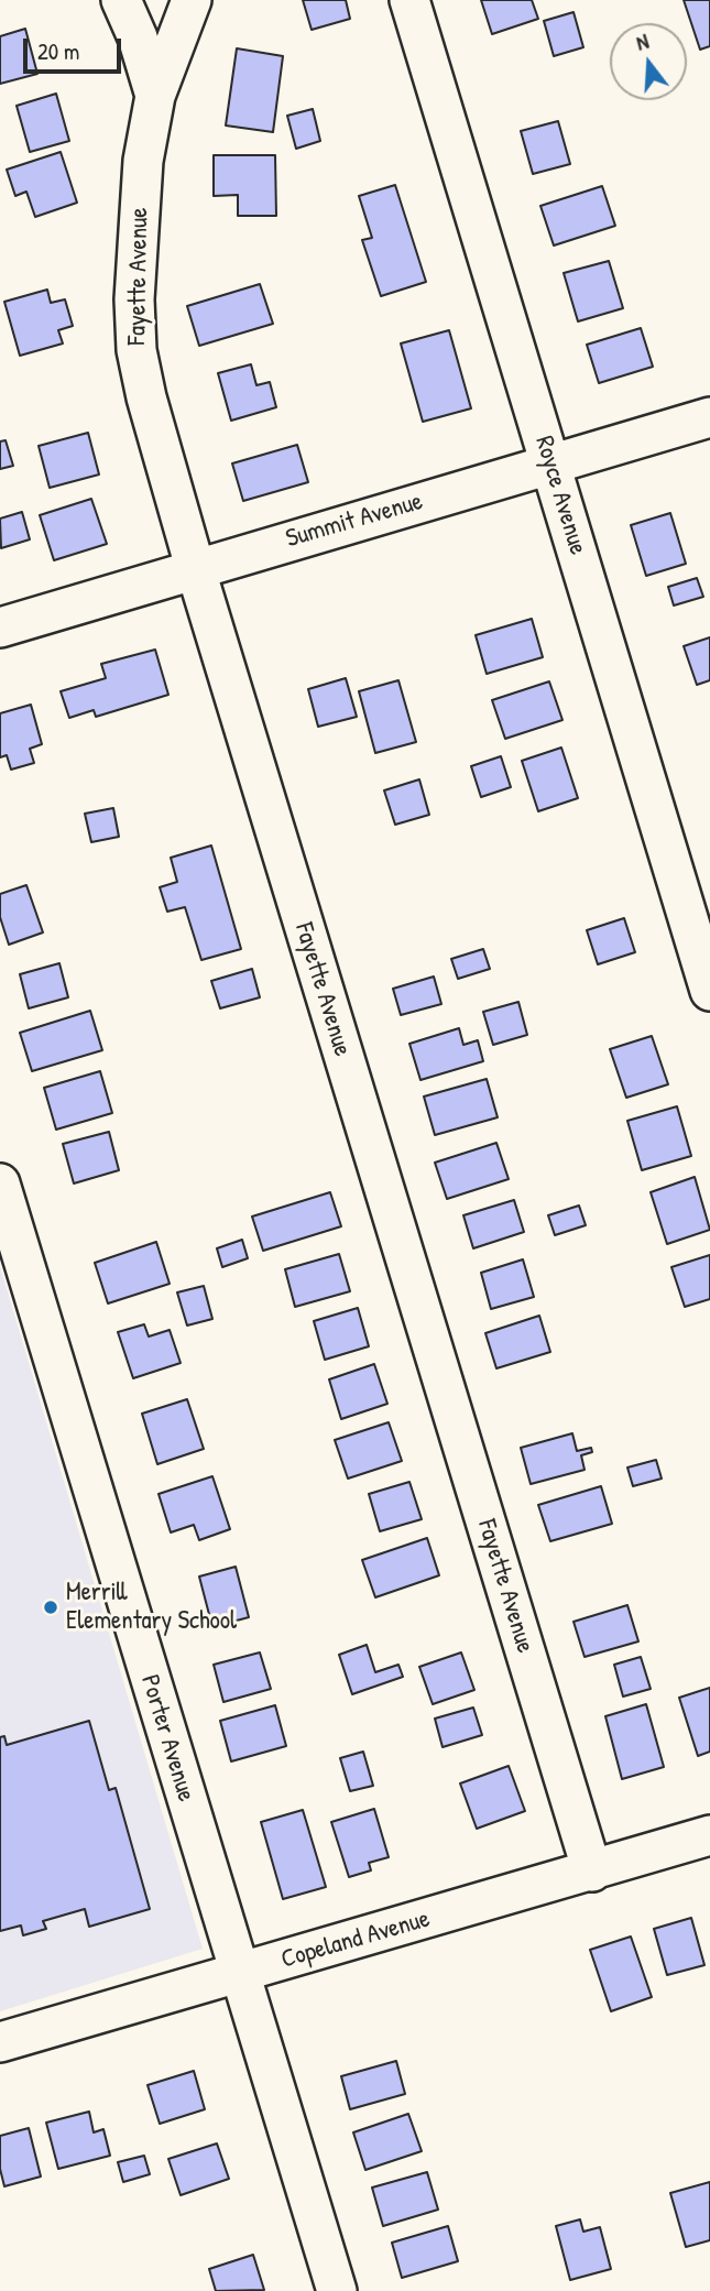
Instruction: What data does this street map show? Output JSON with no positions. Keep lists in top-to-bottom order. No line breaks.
{"streets":{"street":["Fayette Avenue","Royce Avenue","Summit Avenue","Porter Avenue","Copeland Avenue"]},"crossings":[["Fayette Avenue","Summit Avenue"],["Fayette Avenue","Copeland Avenue"],["Royce Avenue","Summit Avenue"],["Porter Avenue","Copeland Avenue"]],"places":["Merrill Elementary School"],"scale_bar":"20 m","north":"top"}
